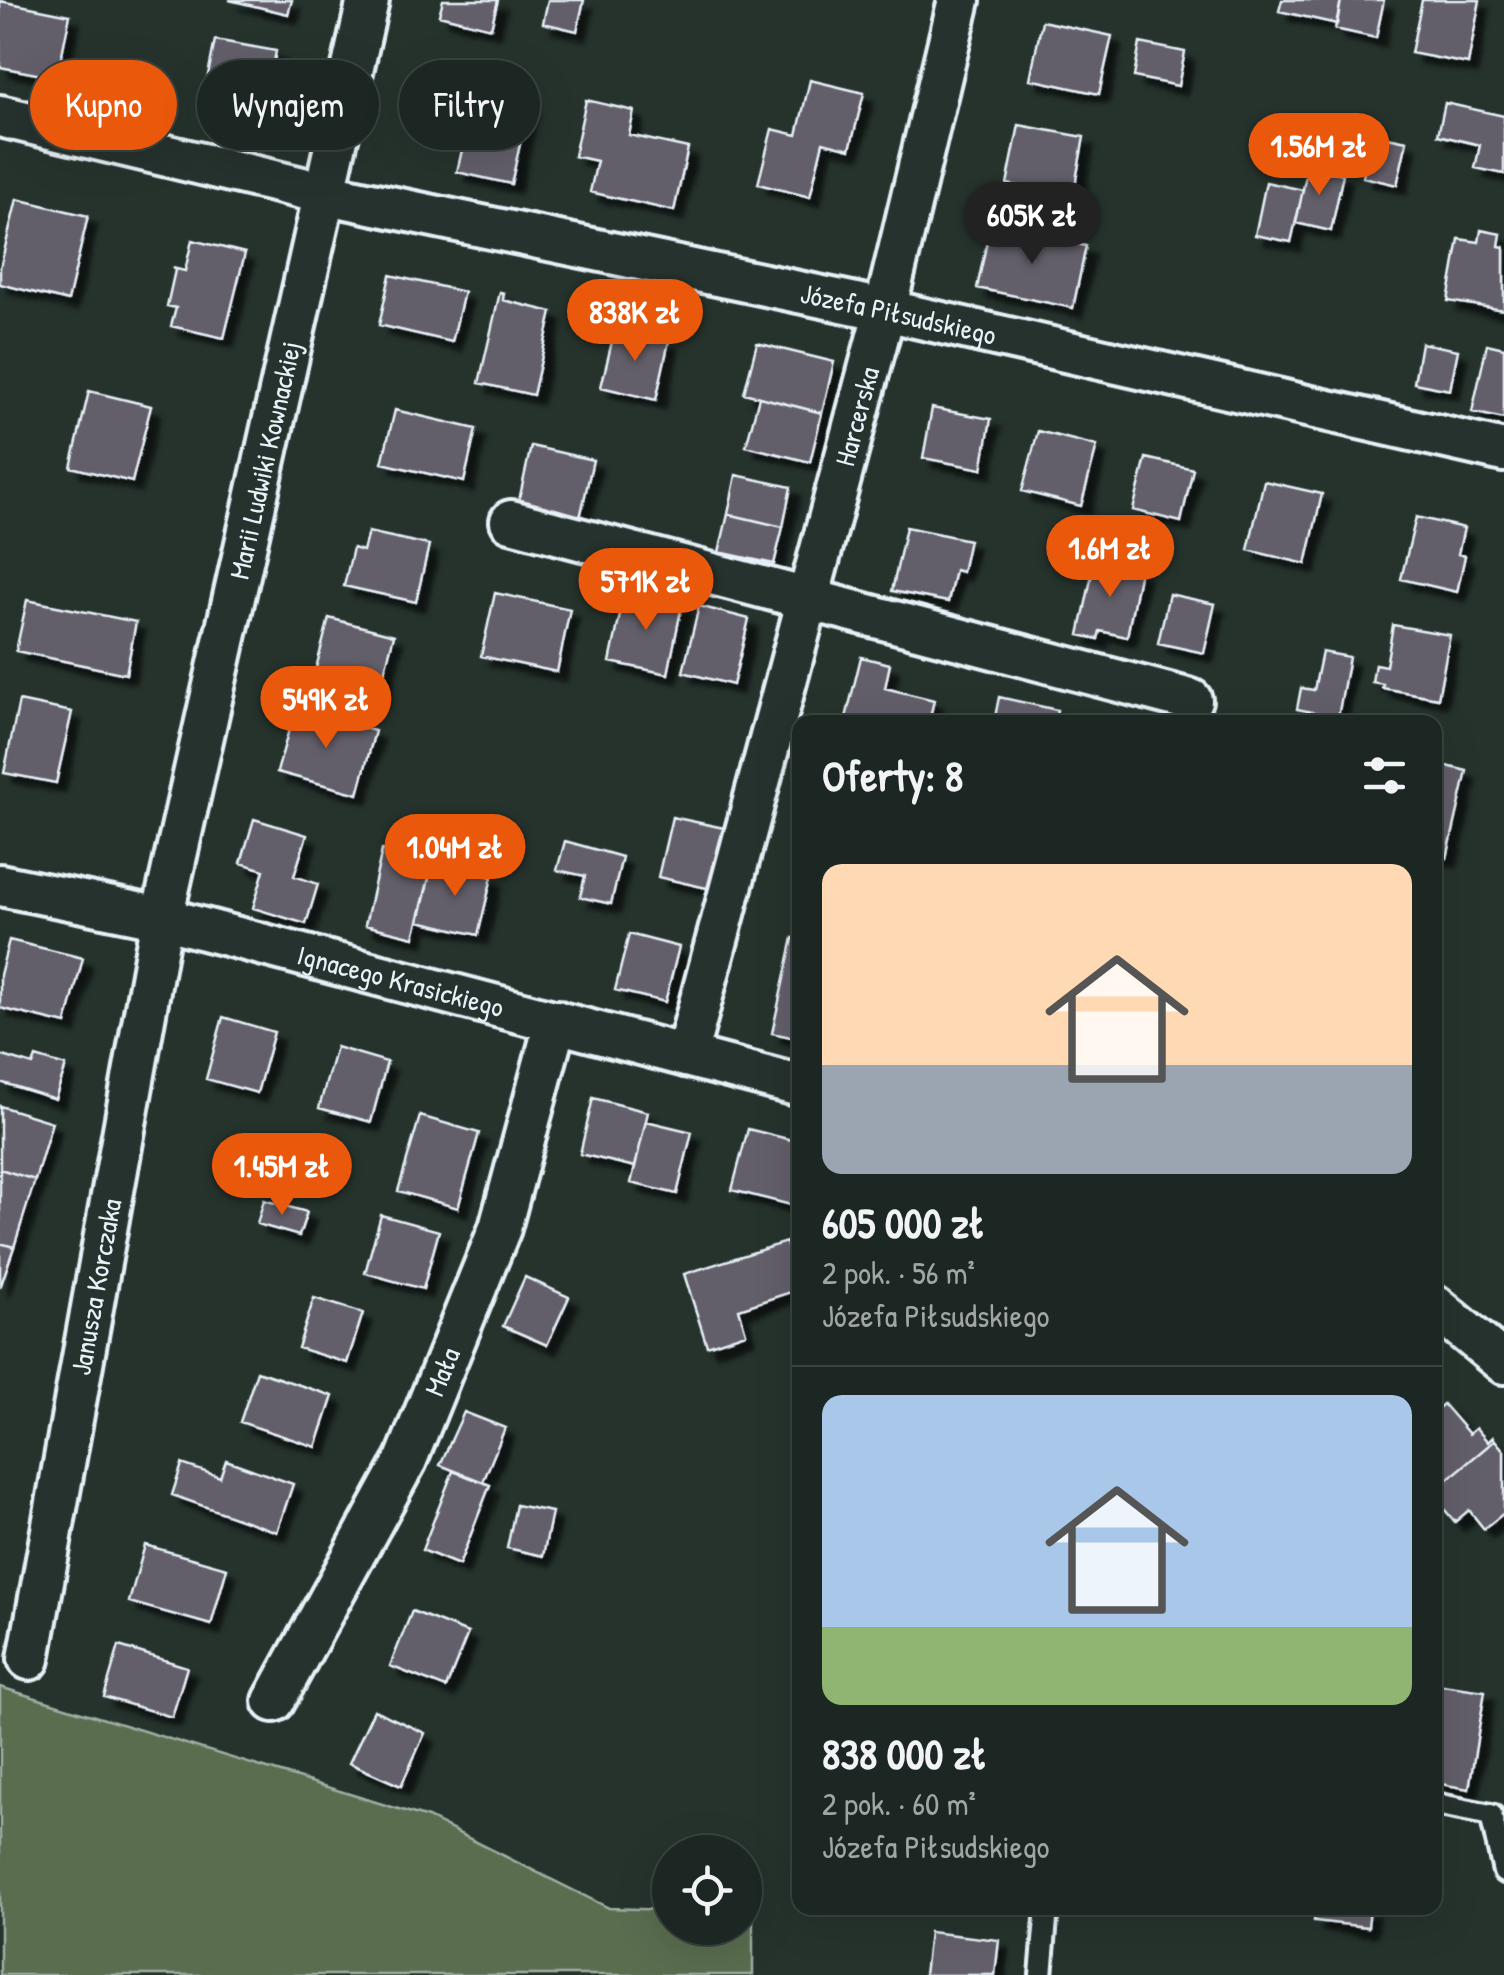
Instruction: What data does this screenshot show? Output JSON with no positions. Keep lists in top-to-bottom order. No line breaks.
{"streets":{"street":["Józefa Piłsudskiego","Harcerska","Marii Ludwiki Kownackiej","Ignacego Krasickiego","Janusza Korczaka","Mała"]},"crossings":[["Józefa Piłsudskiego","Harcerska"],["Józefa Piłsudskiego","Marii Ludwiki Kownackiej"],["Harcerska","Ignacego Krasickiego"],["Marii Ludwiki Kownackiej","Ignacego Krasickiego"],["Marii Ludwiki Kownackiej","Janusza Korczaka"],["Ignacego Krasickiego","Janusza Korczaka"],["Ignacego Krasickiego","Mała"]],"page":{"chip":["Kupno","Wynajem","Filtry"],"price":["1.56M zł","605K zł","838K zł","1.6M zł","571K zł","549K zł","1.04M zł","1.45M zł"],"heading":"Oferty: 8","list":[{"name":"605 000 zł","note":"2 pok. · 56 m² · Józefa Piłsudskiego"},{"name":"838 000 zł","note":"2 pok. · 60 m² · Józefa Piłsudskiego"}]}}
